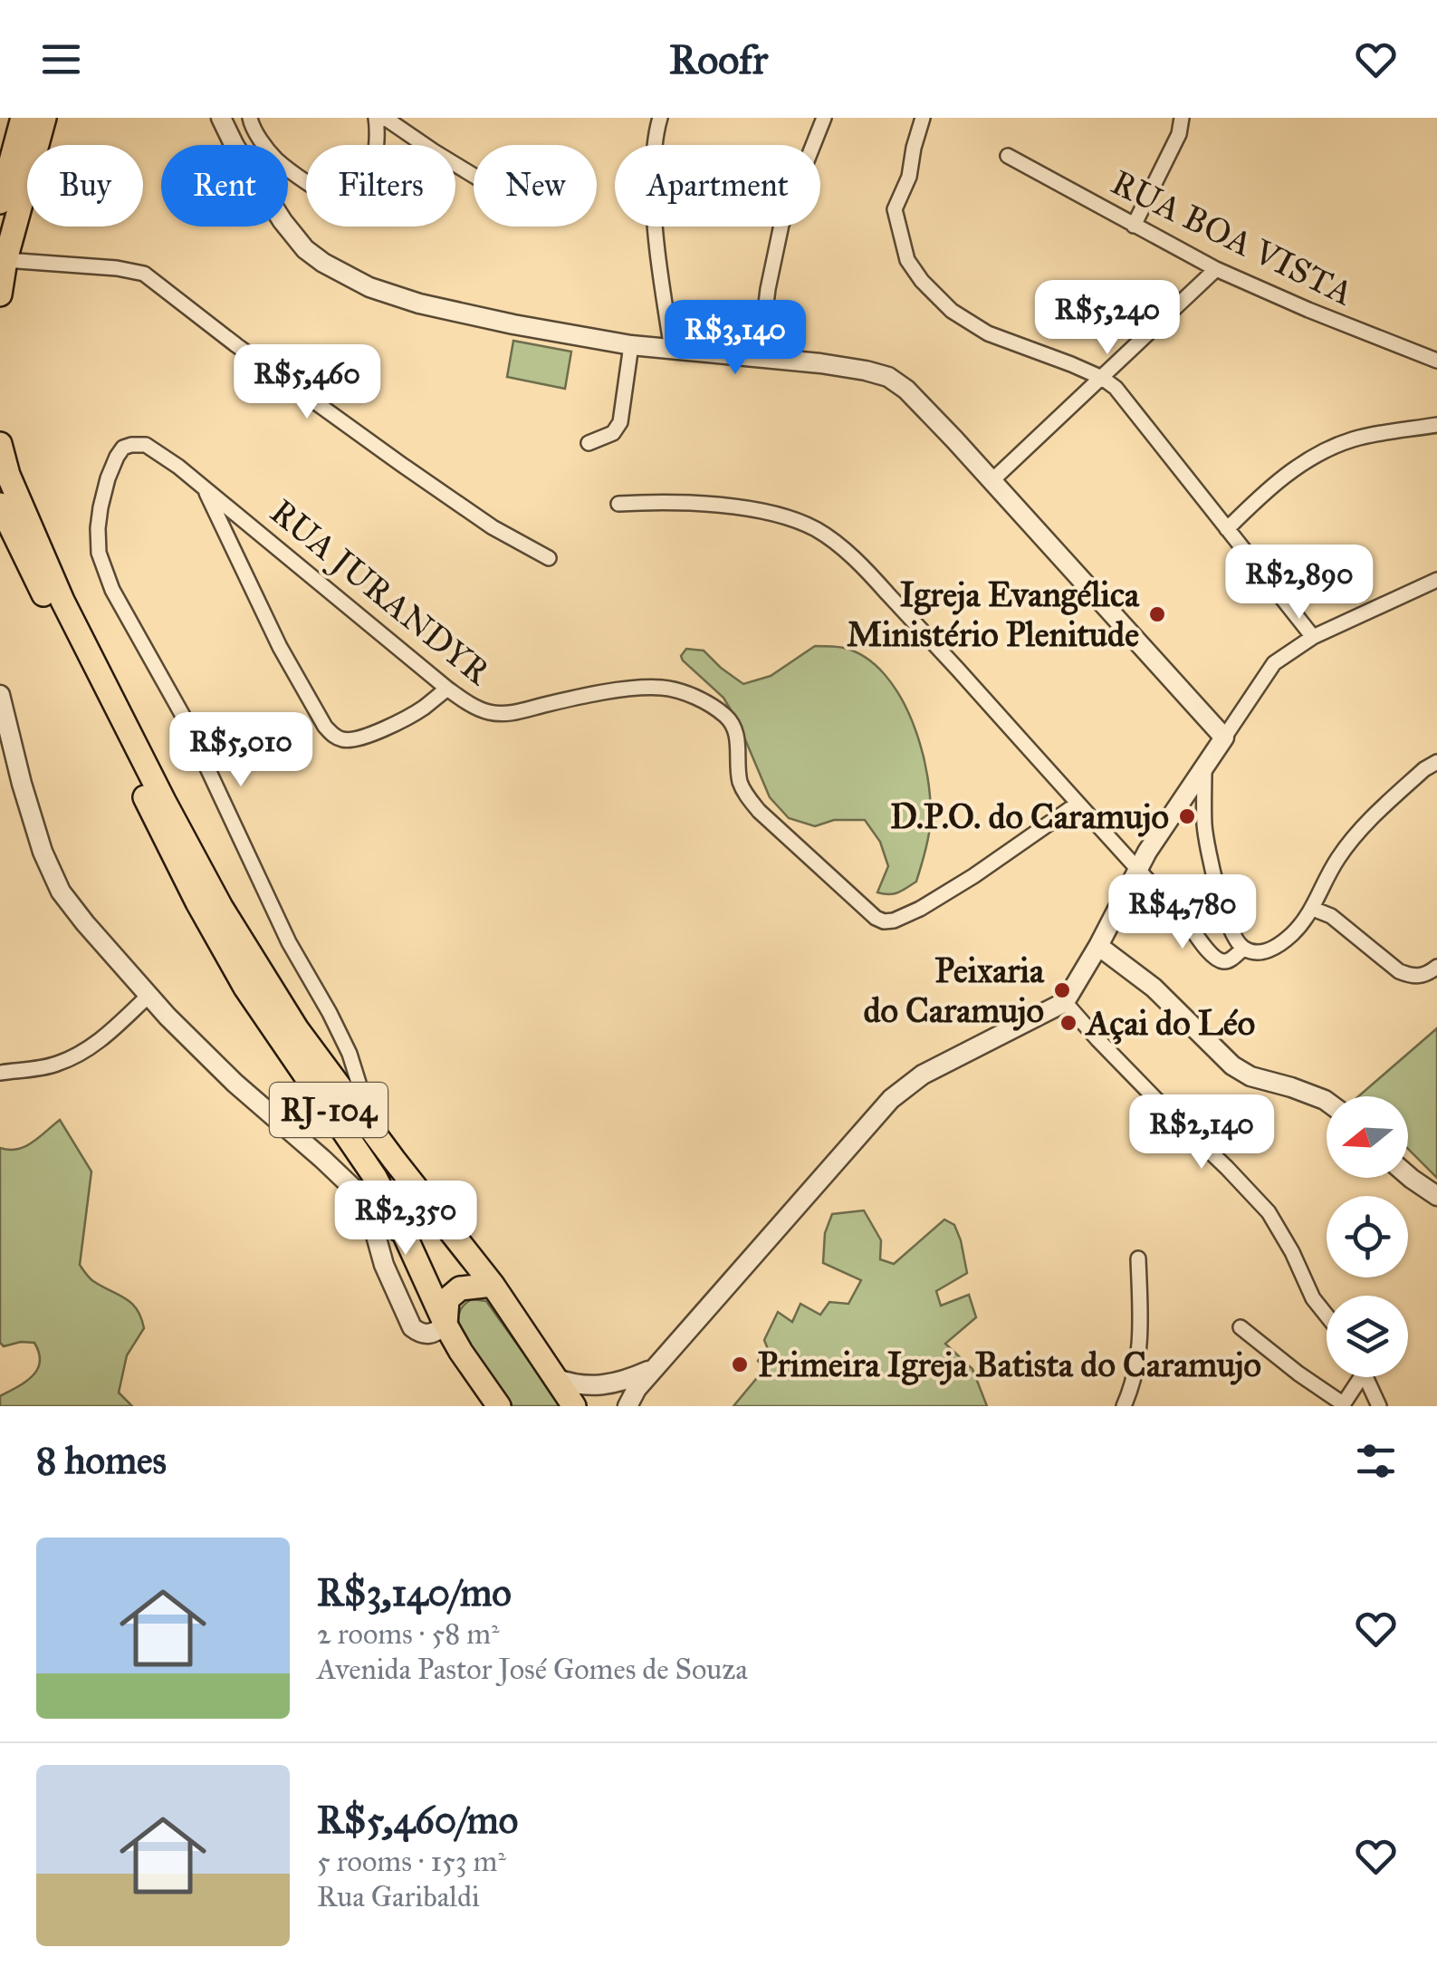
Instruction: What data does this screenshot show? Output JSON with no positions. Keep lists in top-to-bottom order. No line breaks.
{"streets":{"highway":["RJ-104"],"street":["RUA BOA VISTA","RUA JURANDYR"]},"crossings":[["RUA JURANDYR","RJ-104"]],"places":["Igreja Evangélica Ministério Plenitude","D.P.O. do Caramujo","Peixaria do Caramujo","Açai do Léo","Primeira Igreja Batista do Caramujo"],"north":"left","page":{"header":"Roofr","chip":["Buy","Rent","Filters","New","Apartment"],"price":["R$5,240","R$3,140","R$5,460","R$2,890","R$5,010","R$4,780","R$2,140","R$2,350"],"heading":"8 homes","list":[{"name":"R$3,140/mo","note":"2 rooms · 58 m² · Avenida Pastor José Gomes de Souza"},{"name":"R$5,460/mo","note":"5 rooms · 153 m² · Rua Garibaldi"}]}}
